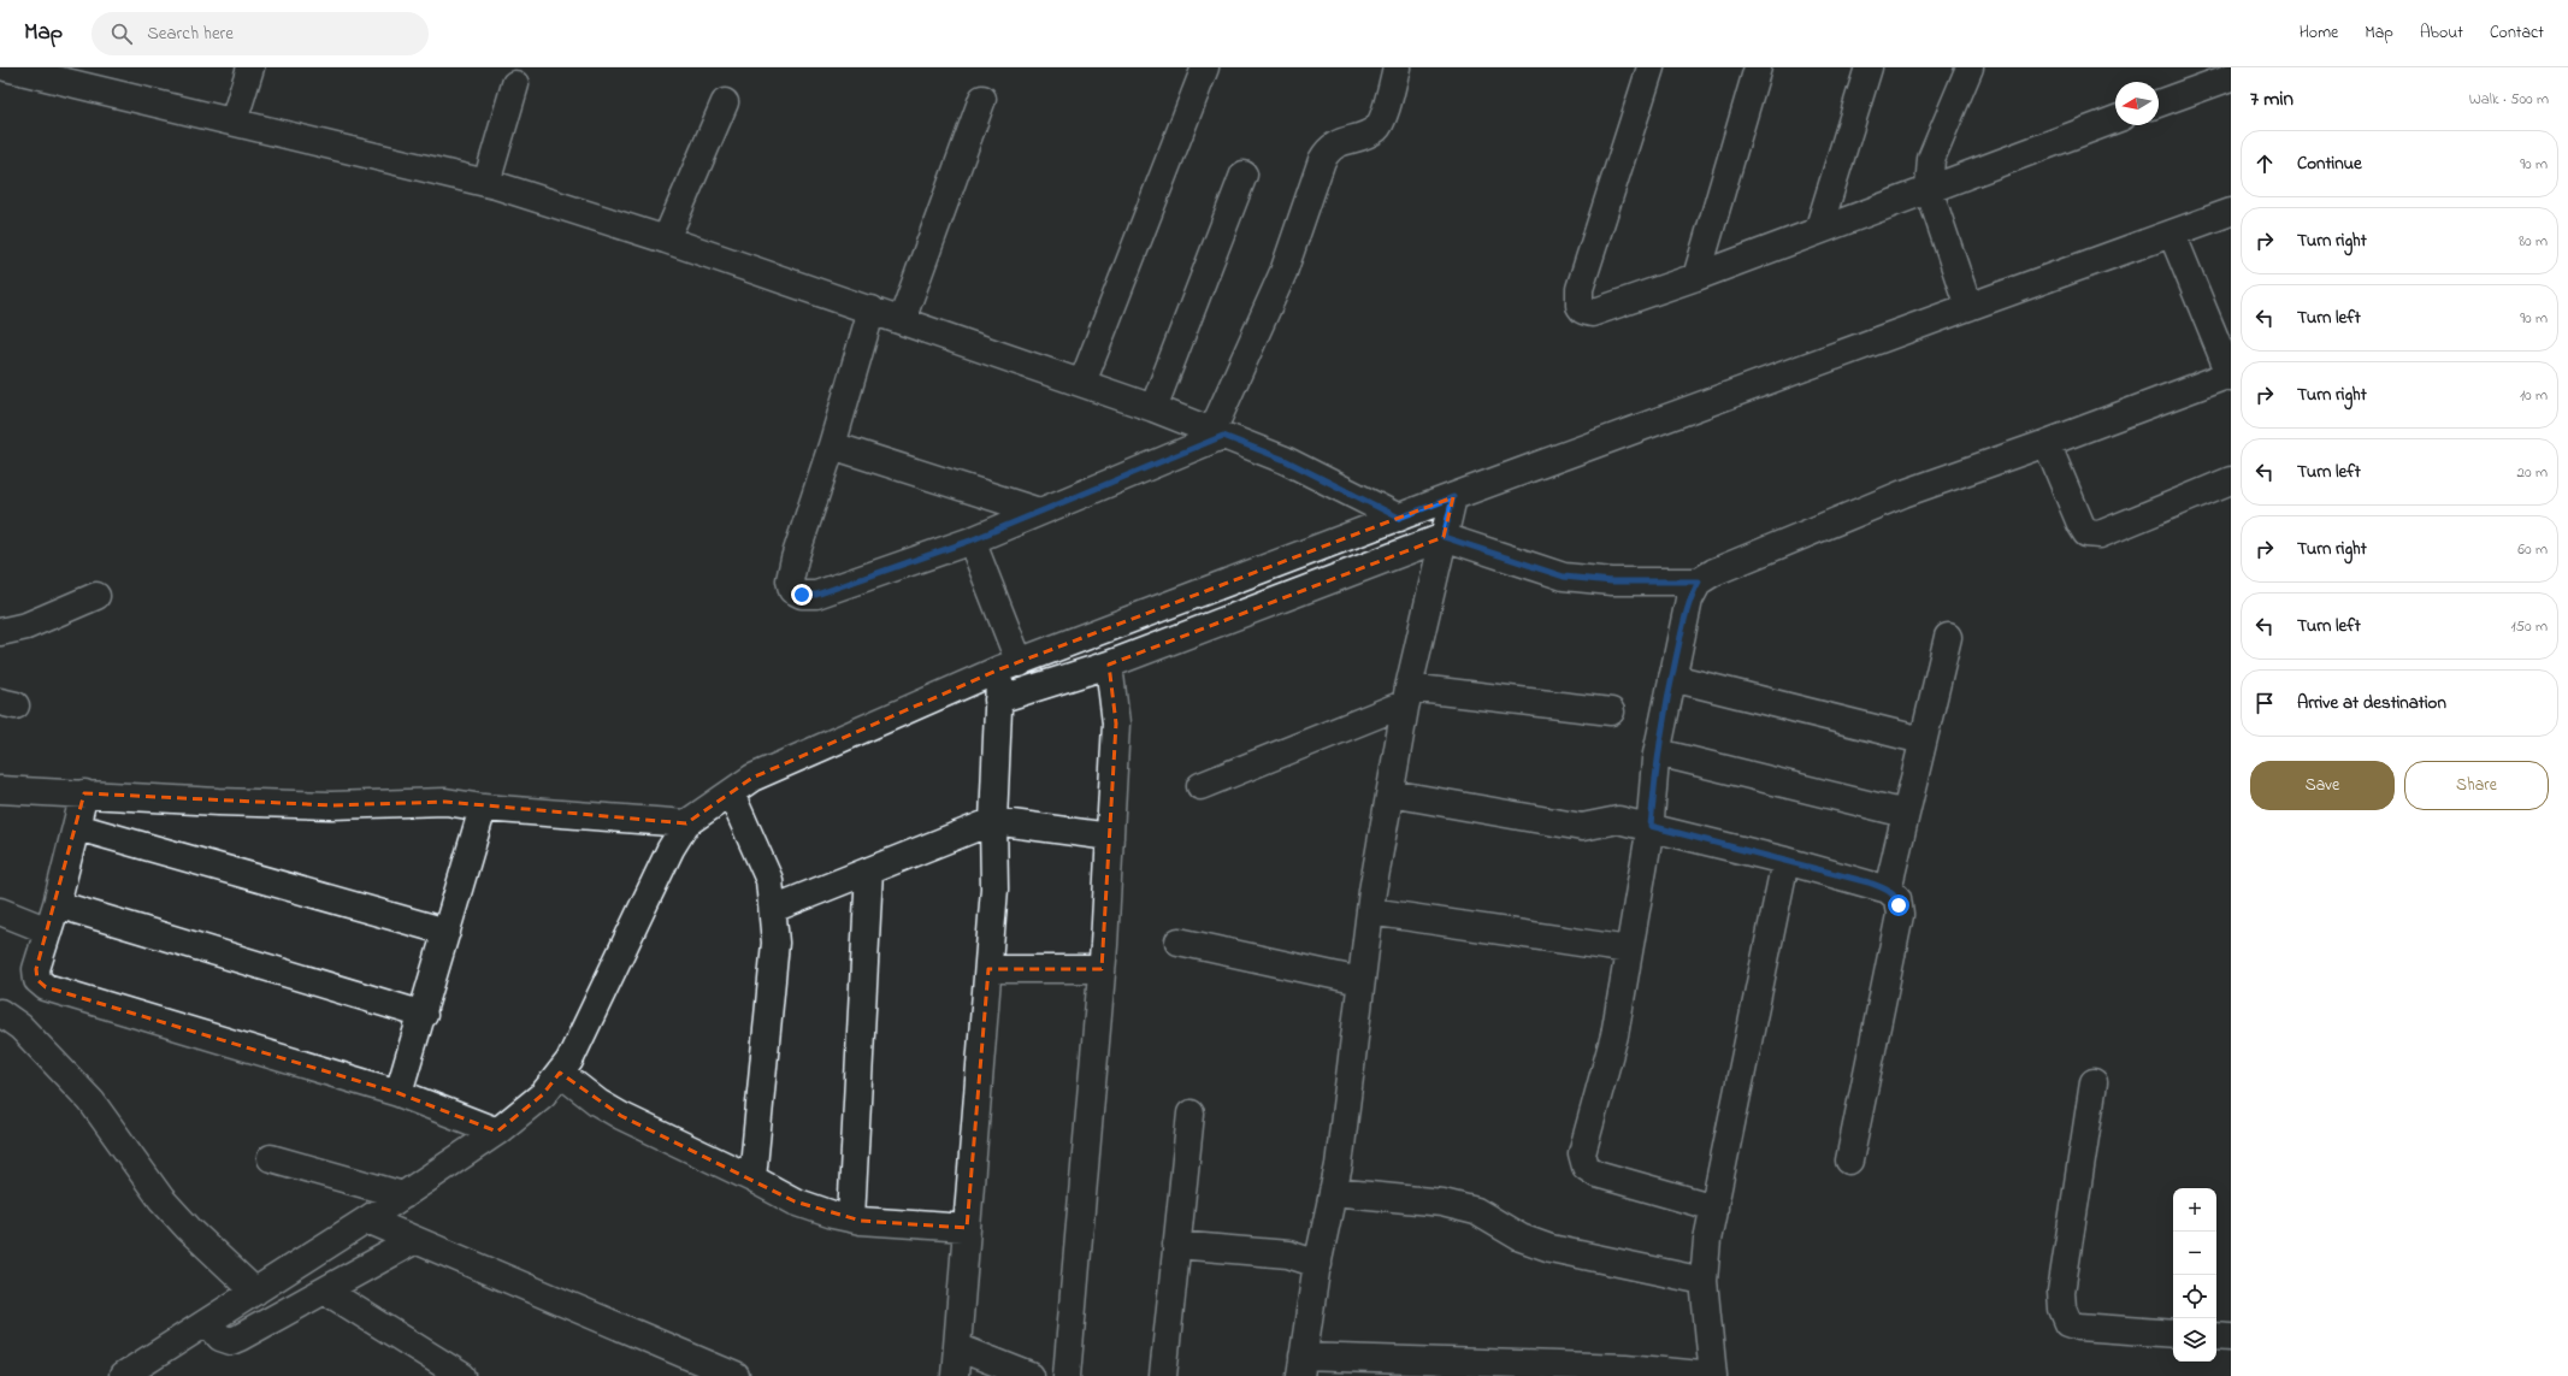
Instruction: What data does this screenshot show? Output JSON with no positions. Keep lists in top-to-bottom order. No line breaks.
{"north":"left","page":{"header":"Map","search":"Search here","nav":["Home","Map","About","Contact"],"heading":["7 min","Walk · 500 m"],"list":[["Continue","90 m"],["Turn right","80 m"],["Turn left","90 m"],["Turn right","10 m"],["Turn left","20 m"],["Turn right","60 m"],["Turn left","150 m"],"Arrive at destination"],"buttons":["Save","Share"],"map_buttons":["+","−"]}}
